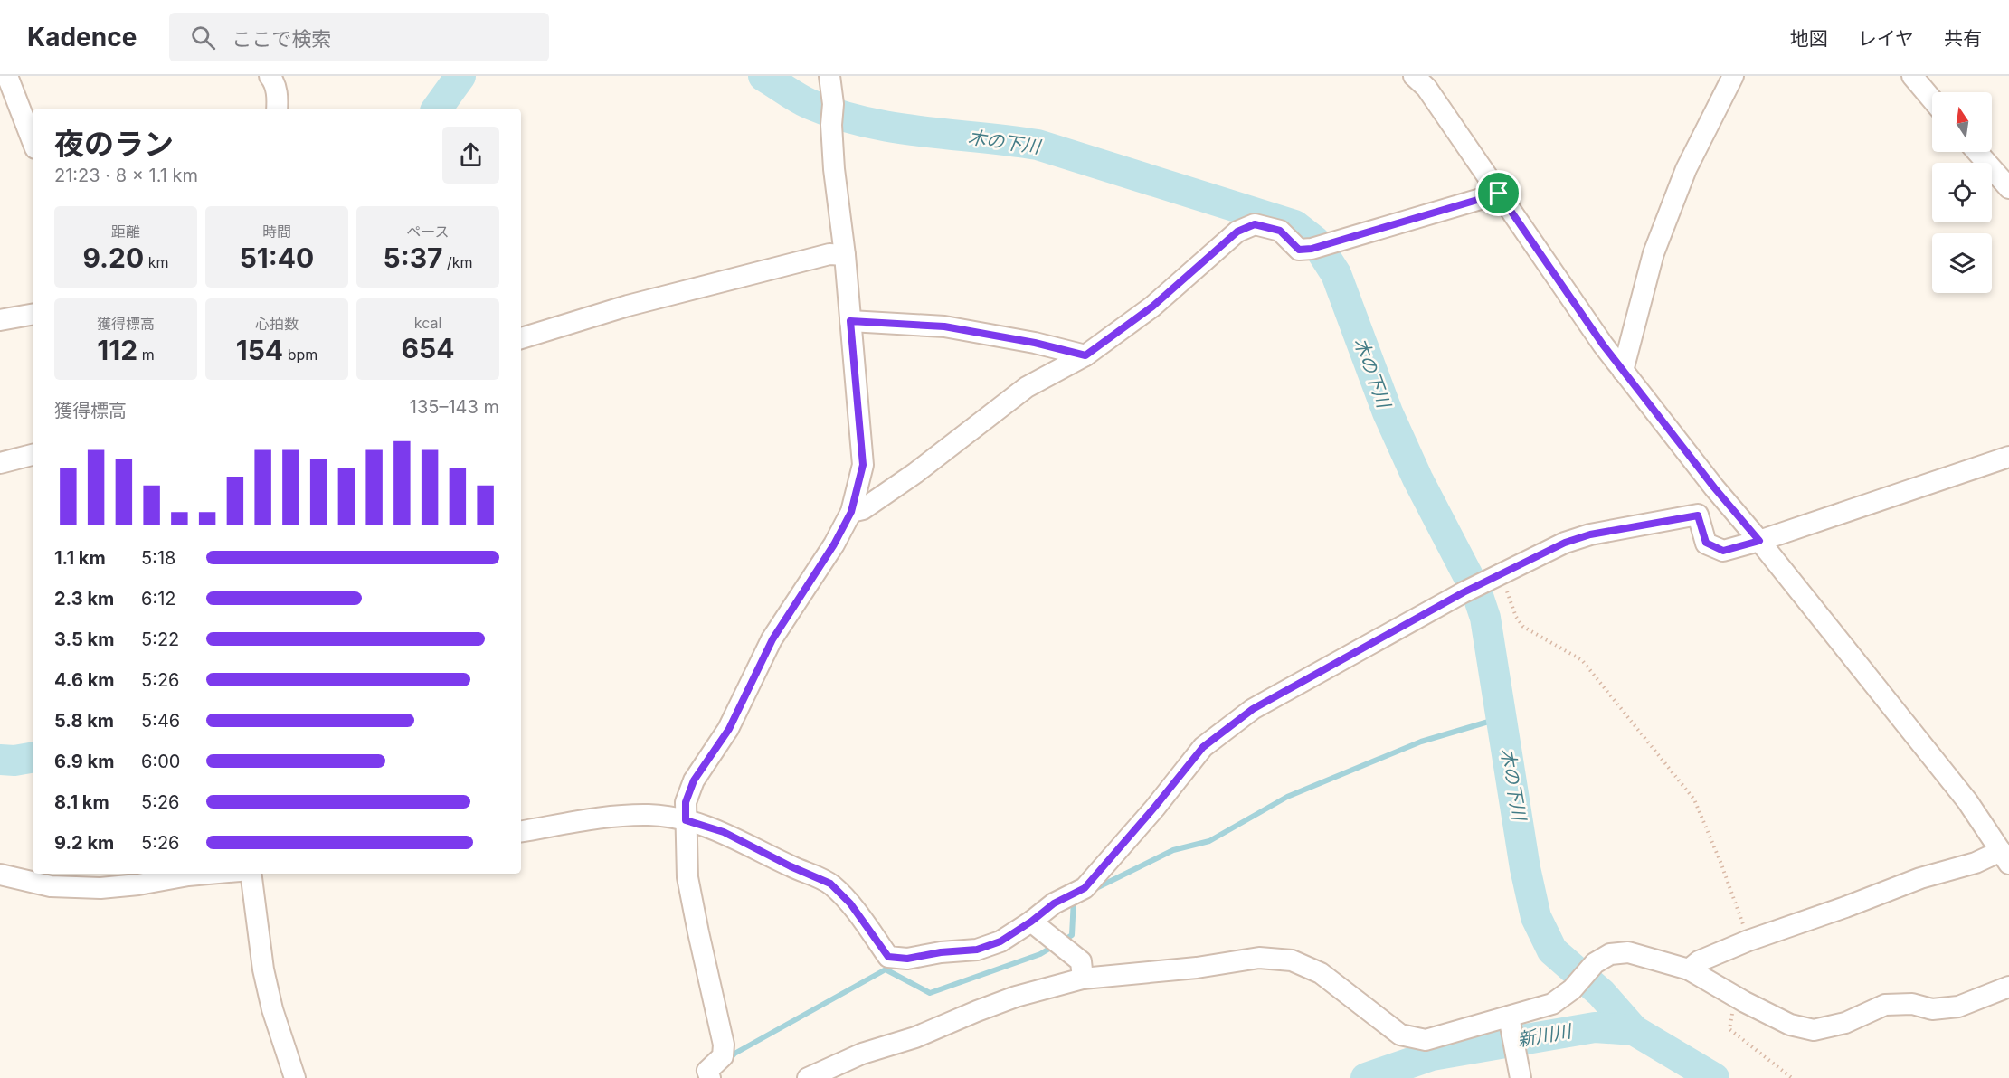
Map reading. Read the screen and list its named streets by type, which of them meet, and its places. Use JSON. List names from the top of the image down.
{
  "water": ["木の下川", "新川川"],
  "north": "top",
  "page": {
    "header": "Kadence",
    "search": "ここで検索",
    "nav": ["地図", "レイヤ", "共有"],
    "heading": ["夜のラン", "21:23 · 8 × 1.1 km"],
    "stats": [
      ["距離", "9.20 km"],
      ["時間", "51:40"],
      ["ペース", "5:37 /km"],
      ["獲得標高", "112 m"],
      ["心拍数", "154 bpm"],
      ["kcal", "654"]
    ],
    "chart": ["獲得標高", "135–143 m"],
    "list": [
      {
        "name": "1.1 km",
        "note": "5:18"
      },
      {
        "name": "2.3 km",
        "note": "6:12"
      },
      {
        "name": "3.5 km",
        "note": "5:22"
      },
      {
        "name": "4.6 km",
        "note": "5:26"
      },
      {
        "name": "5.8 km",
        "note": "5:46"
      },
      {
        "name": "6.9 km",
        "note": "6:00"
      },
      {
        "name": "8.1 km",
        "note": "5:26"
      },
      {
        "name": "9.2 km",
        "note": "5:26"
      }
    ]
  }
}
